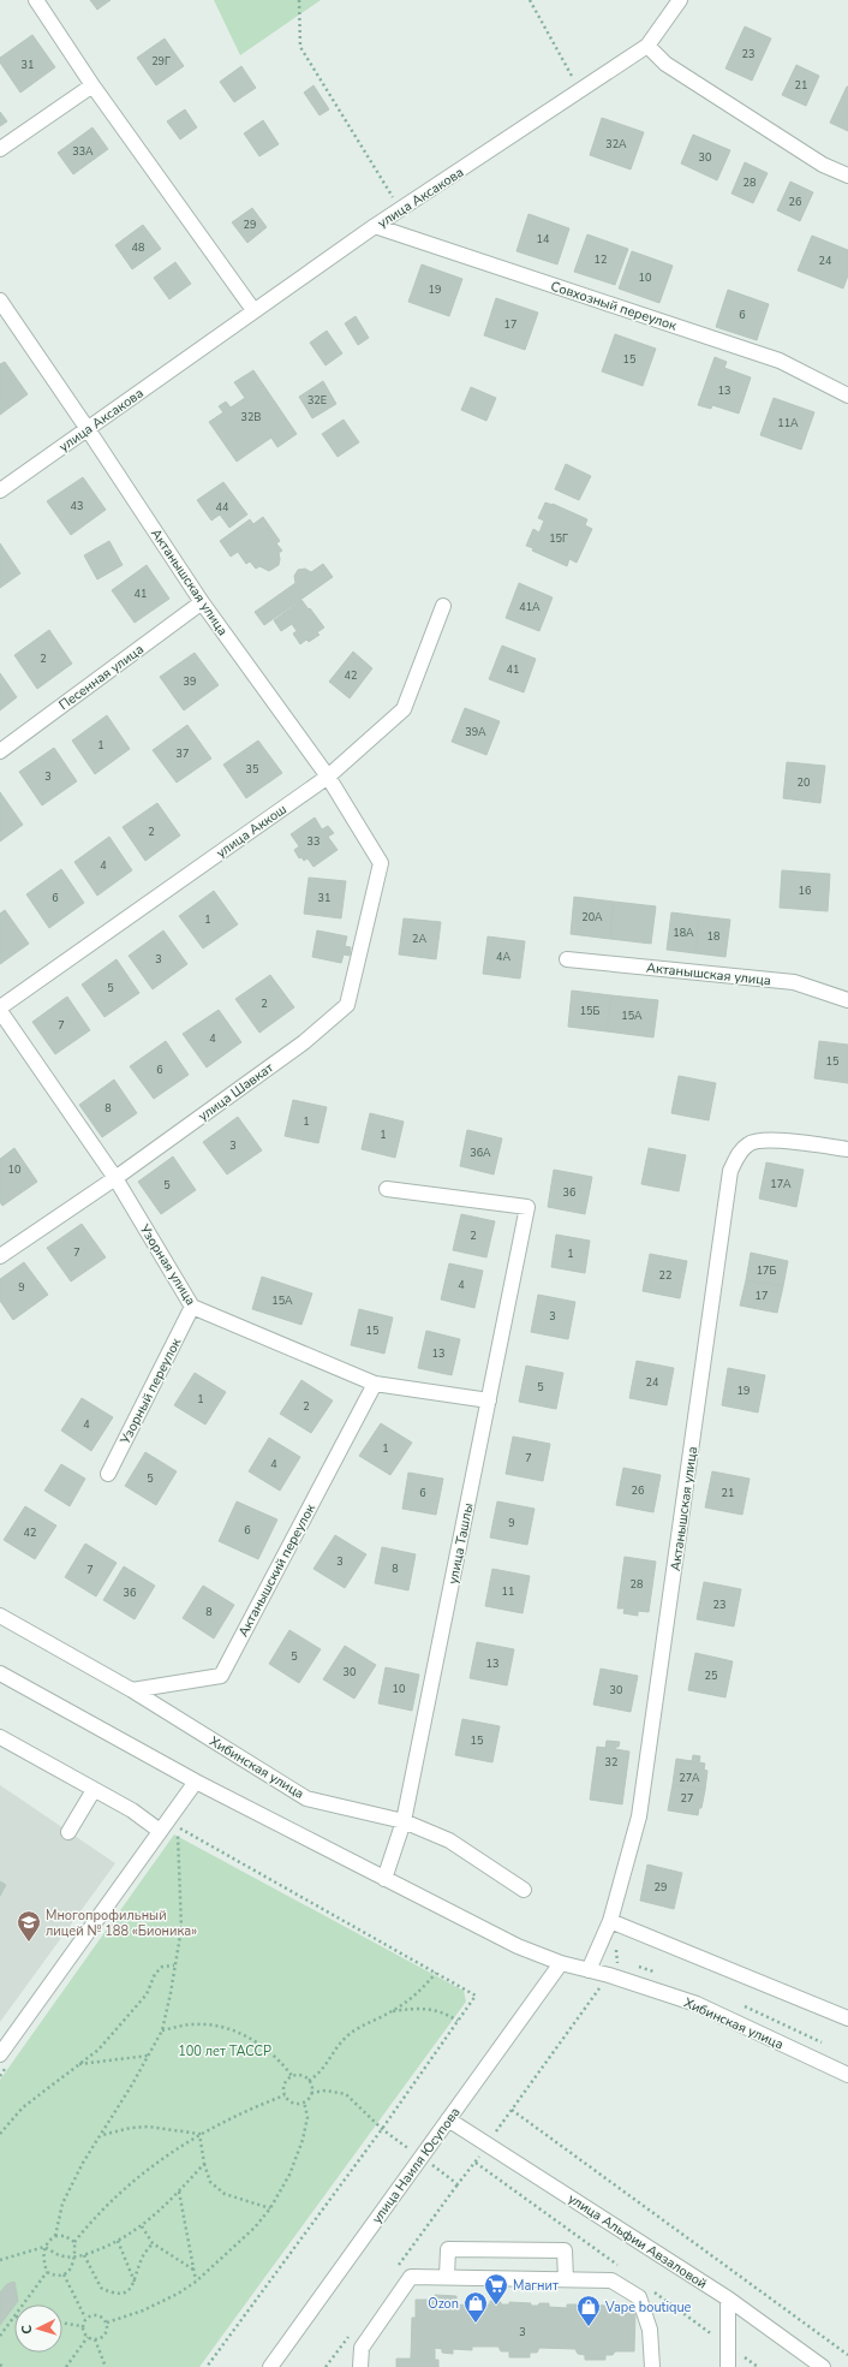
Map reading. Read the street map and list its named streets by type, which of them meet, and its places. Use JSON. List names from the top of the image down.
{
  "streets": {
    "street": [
      "улица Аксакова",
      "Совхозный переулок",
      "Актанышская улица",
      "Песенная улица",
      "улица Аккош",
      "улица Шавкат",
      "Узорная улица",
      "Узорный переулок",
      "улица Ташлы",
      "Актанышский переулок",
      "Хибинская улица",
      "улица Наиля Юсупова",
      "улица Альфии Авзаловой"
    ]
  },
  "crossings": [
    ["улица Аксакова", "Совхозный переулок"],
    ["улица Аксакова", "Актанышская улица"],
    ["Актанышская улица", "Песенная улица"],
    ["Актанышская улица", "улица Аккош"],
    ["Актанышская улица", "улица Шавкат"],
    ["Актанышская улица", "Хибинская улица"],
    ["улица Шавкат", "Узорная улица"],
    ["Узорная улица", "Узорный переулок"],
    ["Узорная улица", "улица Ташлы"],
    ["Узорная улица", "Актанышский переулок"],
    ["улица Ташлы", "Хибинская улица"],
    ["Актанышский переулок", "Хибинская улица"],
    ["Хибинская улица", "улица Наиля Юсупова"],
    ["улица Наиля Юсупова", "улица Альфии Авзаловой"]
  ],
  "parks": ["100 лет ТАССР"],
  "places": {
    "school or university": ["Многопрофильный лицей № 188 «Бионика»"],
    "supermarket": ["Магнит"],
    "shop": ["Ozon", "Vape boutique"]
  },
  "house_numbers": [
    "23",
    "29Г",
    "31",
    "21",
    "32А",
    "33А",
    "30",
    "28",
    "26",
    "29",
    "14",
    "48",
    "12",
    "24",
    "10",
    "19",
    "6",
    "17",
    "15",
    "13",
    "32Е",
    "32В",
    "11А",
    "43",
    "44",
    "15Г",
    "41",
    "41А",
    "2",
    "41",
    "42",
    "39",
    "39А",
    "1",
    "37",
    "35",
    "3",
    "20",
    "2",
    "33",
    "4",
    "16",
    "6",
    "31",
    "20А",
    "1",
    "18А",
    "18",
    "2А",
    "4А",
    "3",
    "5",
    "2",
    "15Б",
    "15А",
    "7",
    "4",
    "15",
    "6",
    "8",
    "1",
    "1",
    "3",
    "36А",
    "10",
    "17А",
    "5",
    "36",
    "2",
    "7",
    "1",
    "17Б",
    "22",
    "4",
    "9",
    "17",
    "15А",
    "3",
    "15",
    "13",
    "24",
    "5",
    "19",
    "1",
    "2",
    "4",
    "1",
    "7",
    "4",
    "5",
    "26",
    "6",
    "21",
    "9",
    "6",
    "42",
    "3",
    "8",
    "7",
    "28",
    "11",
    "36",
    "23",
    "8",
    "5",
    "13",
    "30",
    "25",
    "10",
    "30",
    "15",
    "32",
    "27А",
    "27",
    "29",
    "3"
  ],
  "north": "left"
}
